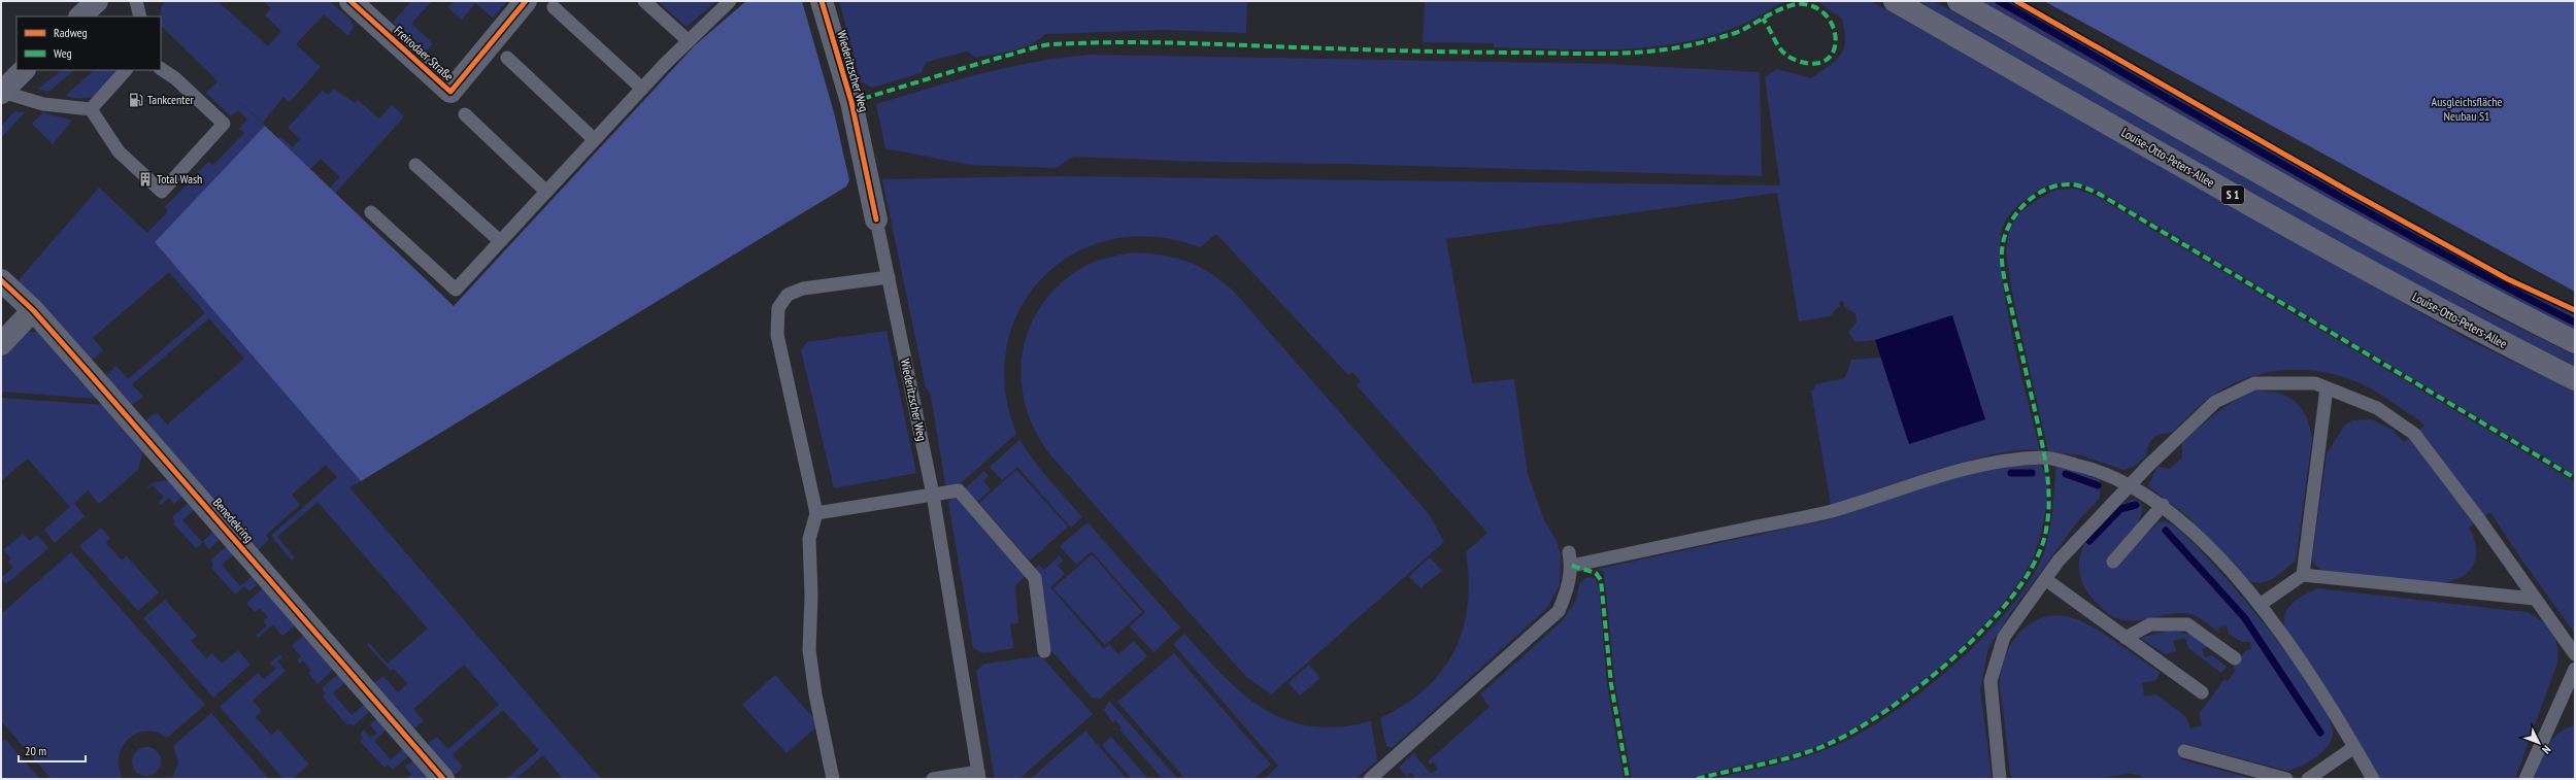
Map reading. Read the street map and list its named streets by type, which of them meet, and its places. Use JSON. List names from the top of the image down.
{
  "streets": {
    "main road": ["Louise-Otto-Peters-Allee", "S 1"],
    "street": ["Freirodaer Straße", "Wiederitzscher Weg", "Benedekring"]
  },
  "parks": ["Ausgleichsfläche Neubau S1"],
  "places": {
    "fuel station": ["Tankcenter"],
    "building": ["Total Wash"]
  },
  "legend": ["Radweg", "Weg"],
  "scale_bar": "20 m",
  "north": "bottom right"
}
